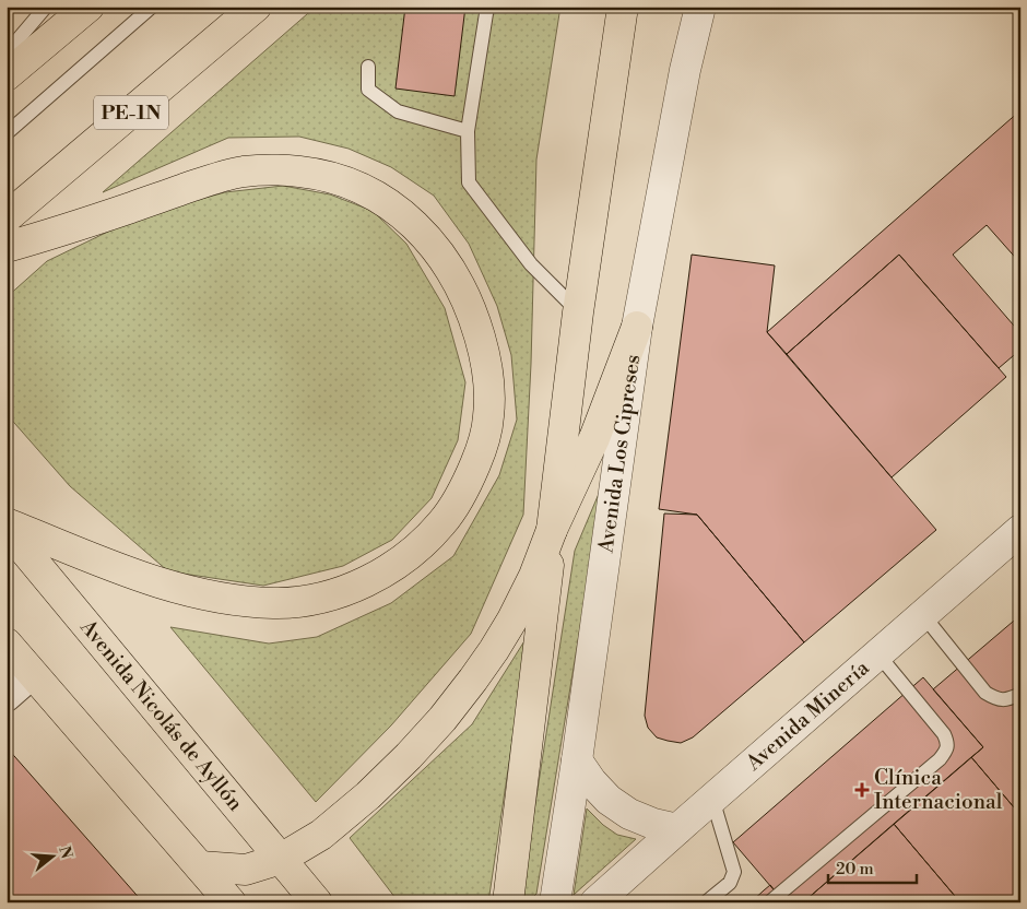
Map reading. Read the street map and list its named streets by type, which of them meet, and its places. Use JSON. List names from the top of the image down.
{
  "streets": {
    "main road": ["PE-1N", "Avenida Nicolás de Ayllón"],
    "street": ["Avenida Los Cipreses", "Avenida Minería"]
  },
  "places": {
    "health": ["Clínica Internacional"]
  },
  "scale_bar": "20 m",
  "north": "right"
}
